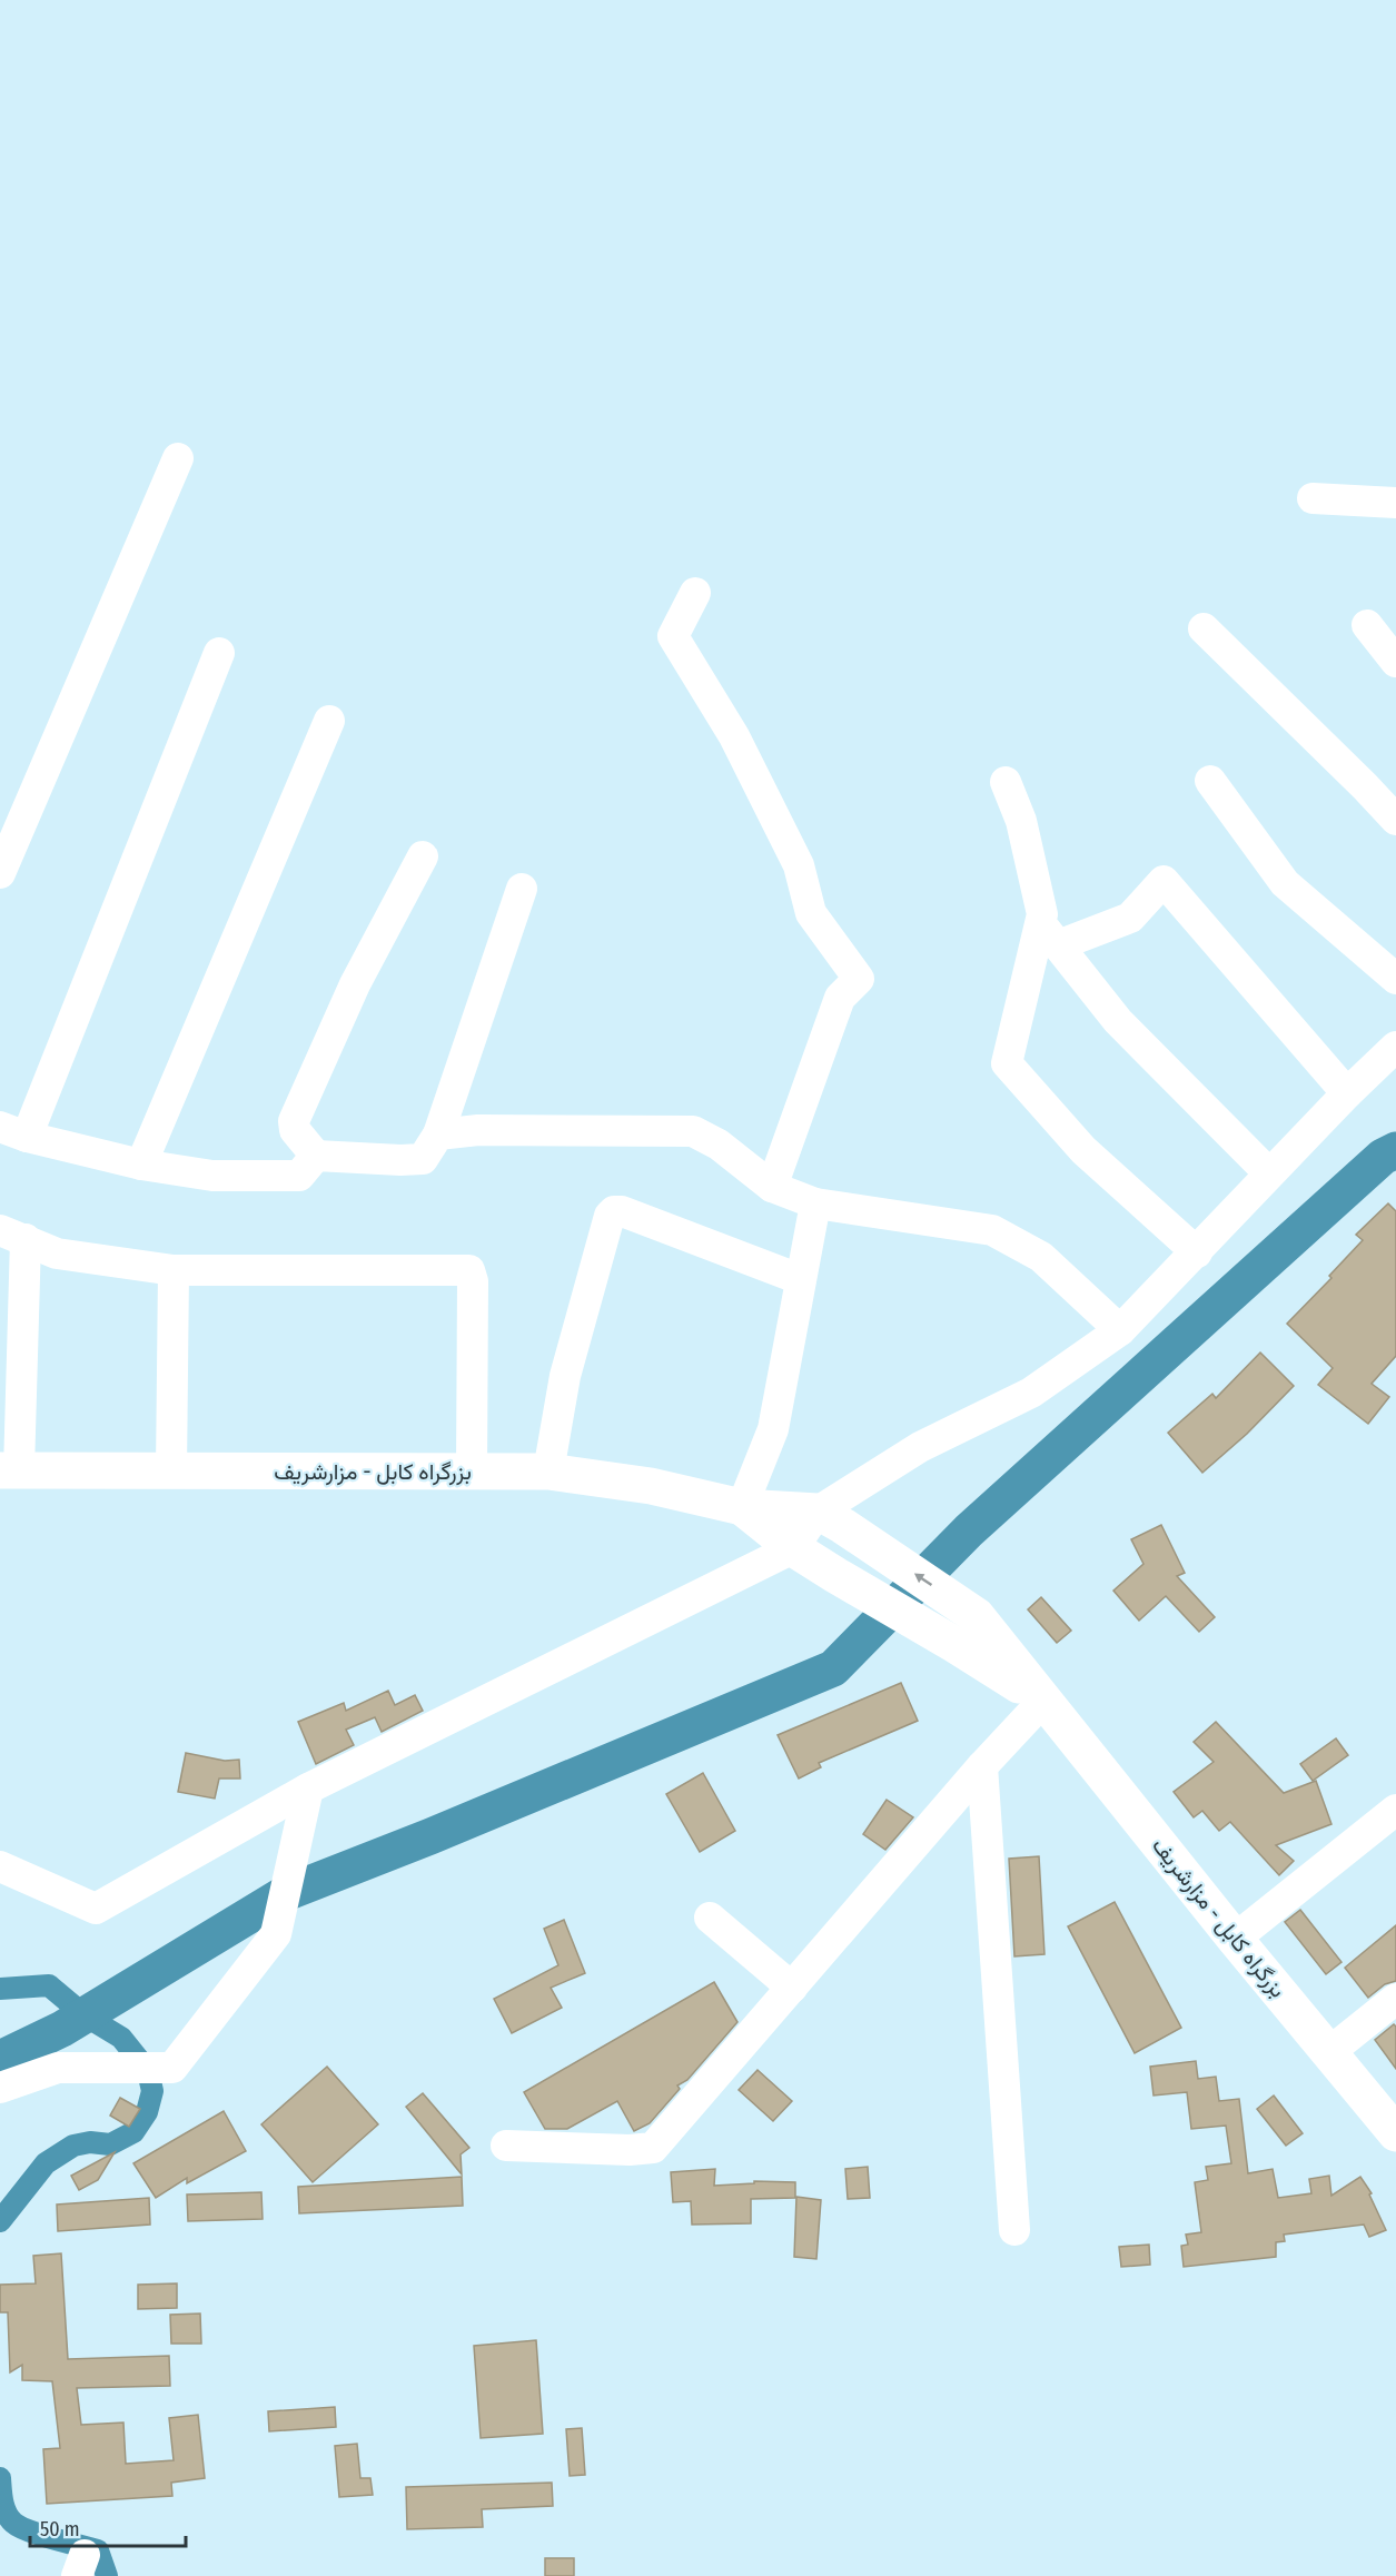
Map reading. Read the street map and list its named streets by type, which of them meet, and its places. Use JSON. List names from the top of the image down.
{
  "streets": {
    "highway": ["بزرگراه کابل - مزارشریف"]
  },
  "scale_bar": "50 m"
}
